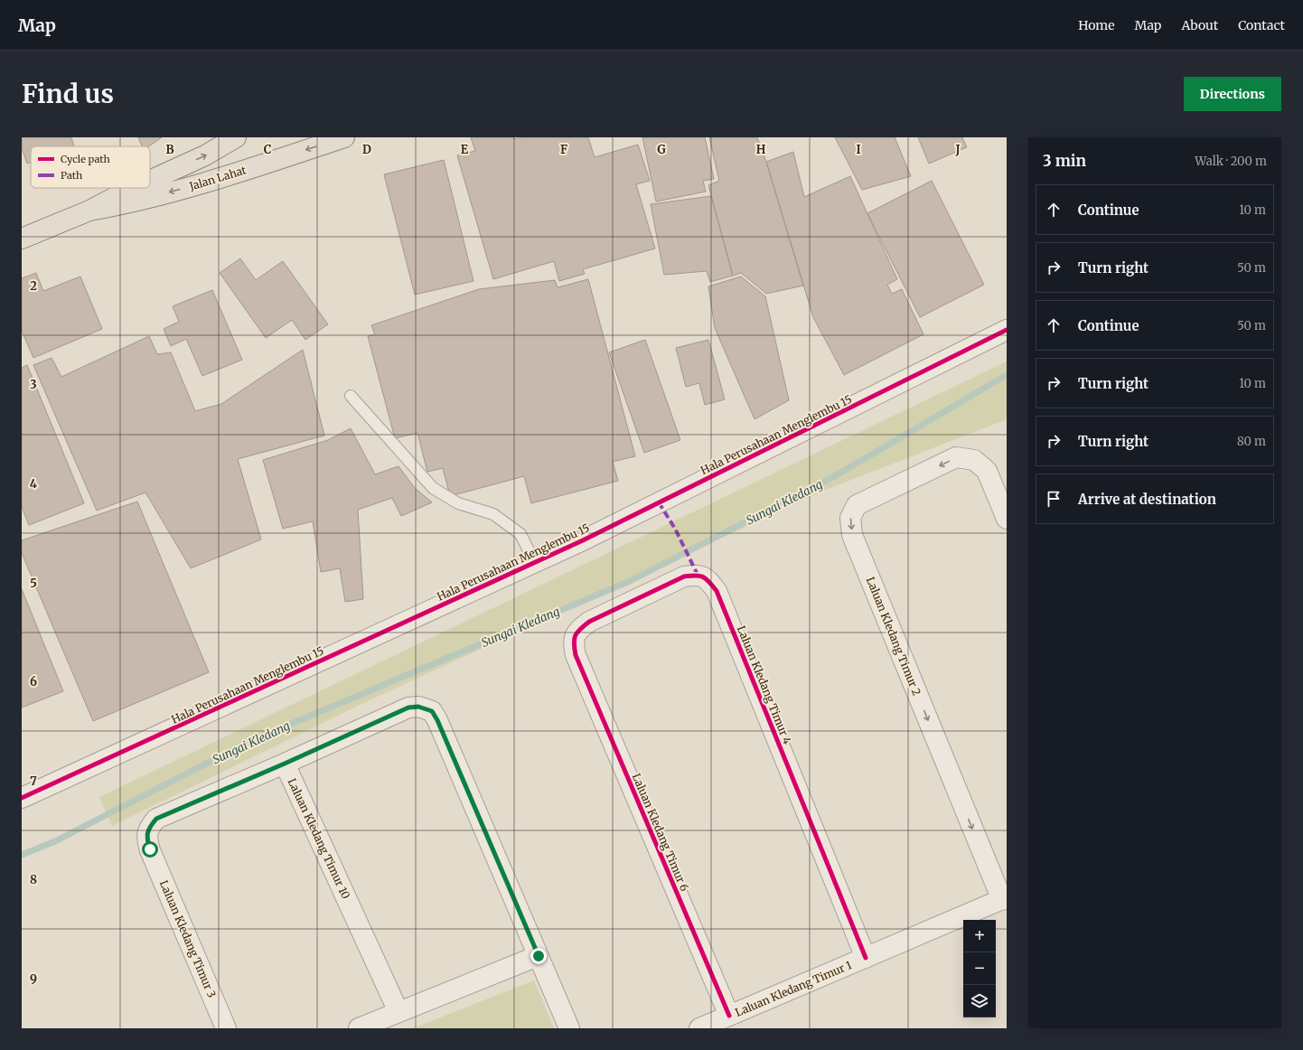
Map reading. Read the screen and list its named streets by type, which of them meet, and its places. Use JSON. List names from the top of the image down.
{
  "streets": {
    "main road": ["Jalan Lahat"],
    "street": [
      "Hala Perusahaan Menglembu 15",
      "Laluan Kledang Timur 2",
      "Laluan Kledang Timur 4",
      "Laluan Kledang Timur 6",
      "Laluan Kledang Timur 10",
      "Laluan Kledang Timur 3",
      "Laluan Kledang Timur 1"
    ]
  },
  "crossings": [
    ["Laluan Kledang Timur 2", "Laluan Kledang Timur 1"],
    ["Laluan Kledang Timur 4", "Laluan Kledang Timur 6"],
    ["Laluan Kledang Timur 4", "Laluan Kledang Timur 1"],
    ["Laluan Kledang Timur 6", "Laluan Kledang Timur 1"],
    ["Laluan Kledang Timur 10", "Laluan Kledang Timur 3"]
  ],
  "water": ["Sungai Kledang"],
  "legend": ["Cycle path", "Path"],
  "page": {
    "header": "Map",
    "nav": [
      "Home",
      "Map",
      "About",
      "Contact"
    ],
    "buttons": "Directions",
    "title": "Find us",
    "heading": ["3 min", "Walk · 200 m"],
    "list": [
      ["Continue", "10 m"],
      ["Turn right", "50 m"],
      ["Continue", "50 m"],
      ["Turn right", "10 m"],
      ["Turn right", "80 m"],
      "Arrive at destination"
    ],
    "map_buttons": ["+", "−"]
  },
  "grid": {
    "columns": [
      "B",
      "C",
      "D",
      "E",
      "F",
      "G",
      "H",
      "I",
      "J"
    ],
    "rows": [
      "2",
      "3",
      "4",
      "5",
      "6",
      "7",
      "8",
      "9"
    ]
  }
}
